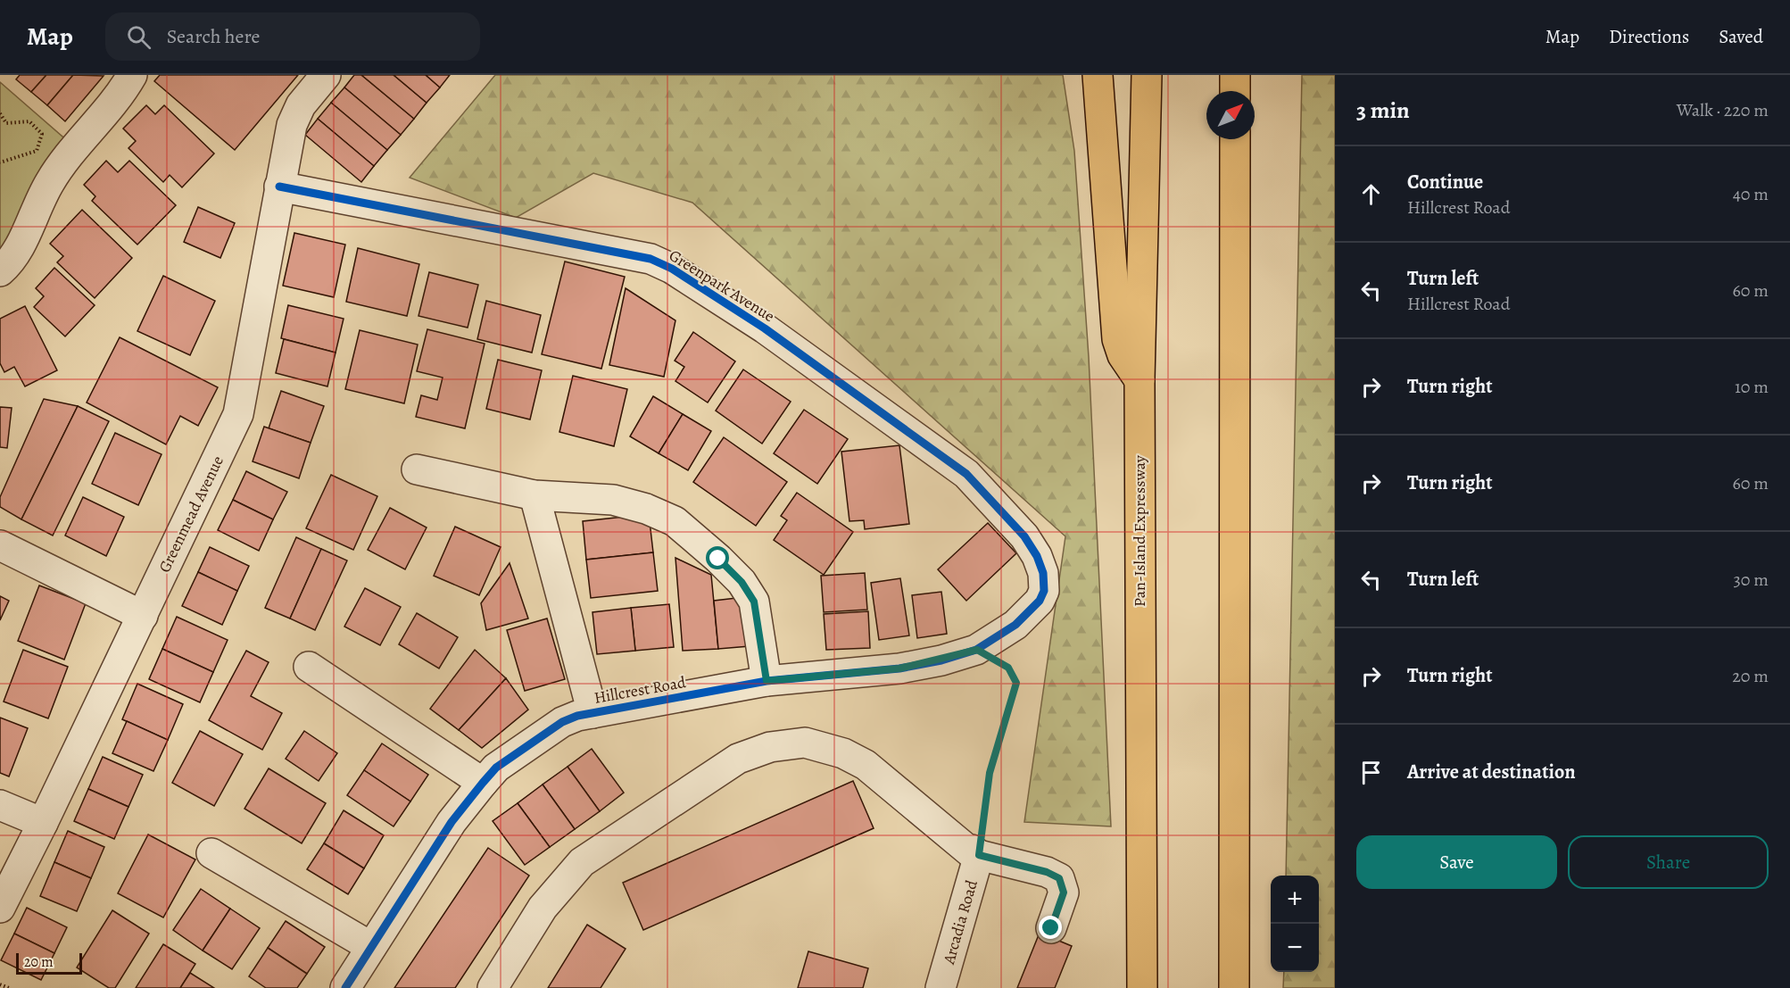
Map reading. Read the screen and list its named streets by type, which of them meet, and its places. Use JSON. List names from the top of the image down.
{
  "streets": {
    "highway": ["Pan-Island Expressway"],
    "street": [
      "Greenpark Avenue",
      "Greenmead Avenue",
      "Hillcrest Road",
      "Arcadia Road"
    ]
  },
  "crossings": [
    ["Greenpark Avenue", "Greenmead Avenue"],
    ["Greenpark Avenue", "Hillcrest Road"]
  ],
  "scale_bar": "20 m",
  "north": "top right",
  "page": {
    "header": "Map",
    "search": "Search here",
    "nav": ["Map", "Directions", "Saved"],
    "heading": ["3 min", "Walk · 220 m"],
    "list": [
      ["Continue", "Hillcrest Road", "40 m"],
      ["Turn left", "Hillcrest Road", "60 m"],
      ["Turn right", "10 m"],
      ["Turn right", "60 m"],
      ["Turn left", "30 m"],
      ["Turn right", "20 m"],
      "Arrive at destination"
    ],
    "buttons": ["Save", "Share"],
    "map_buttons": ["+", "−"],
    "scale": "20 m"
  }
}
